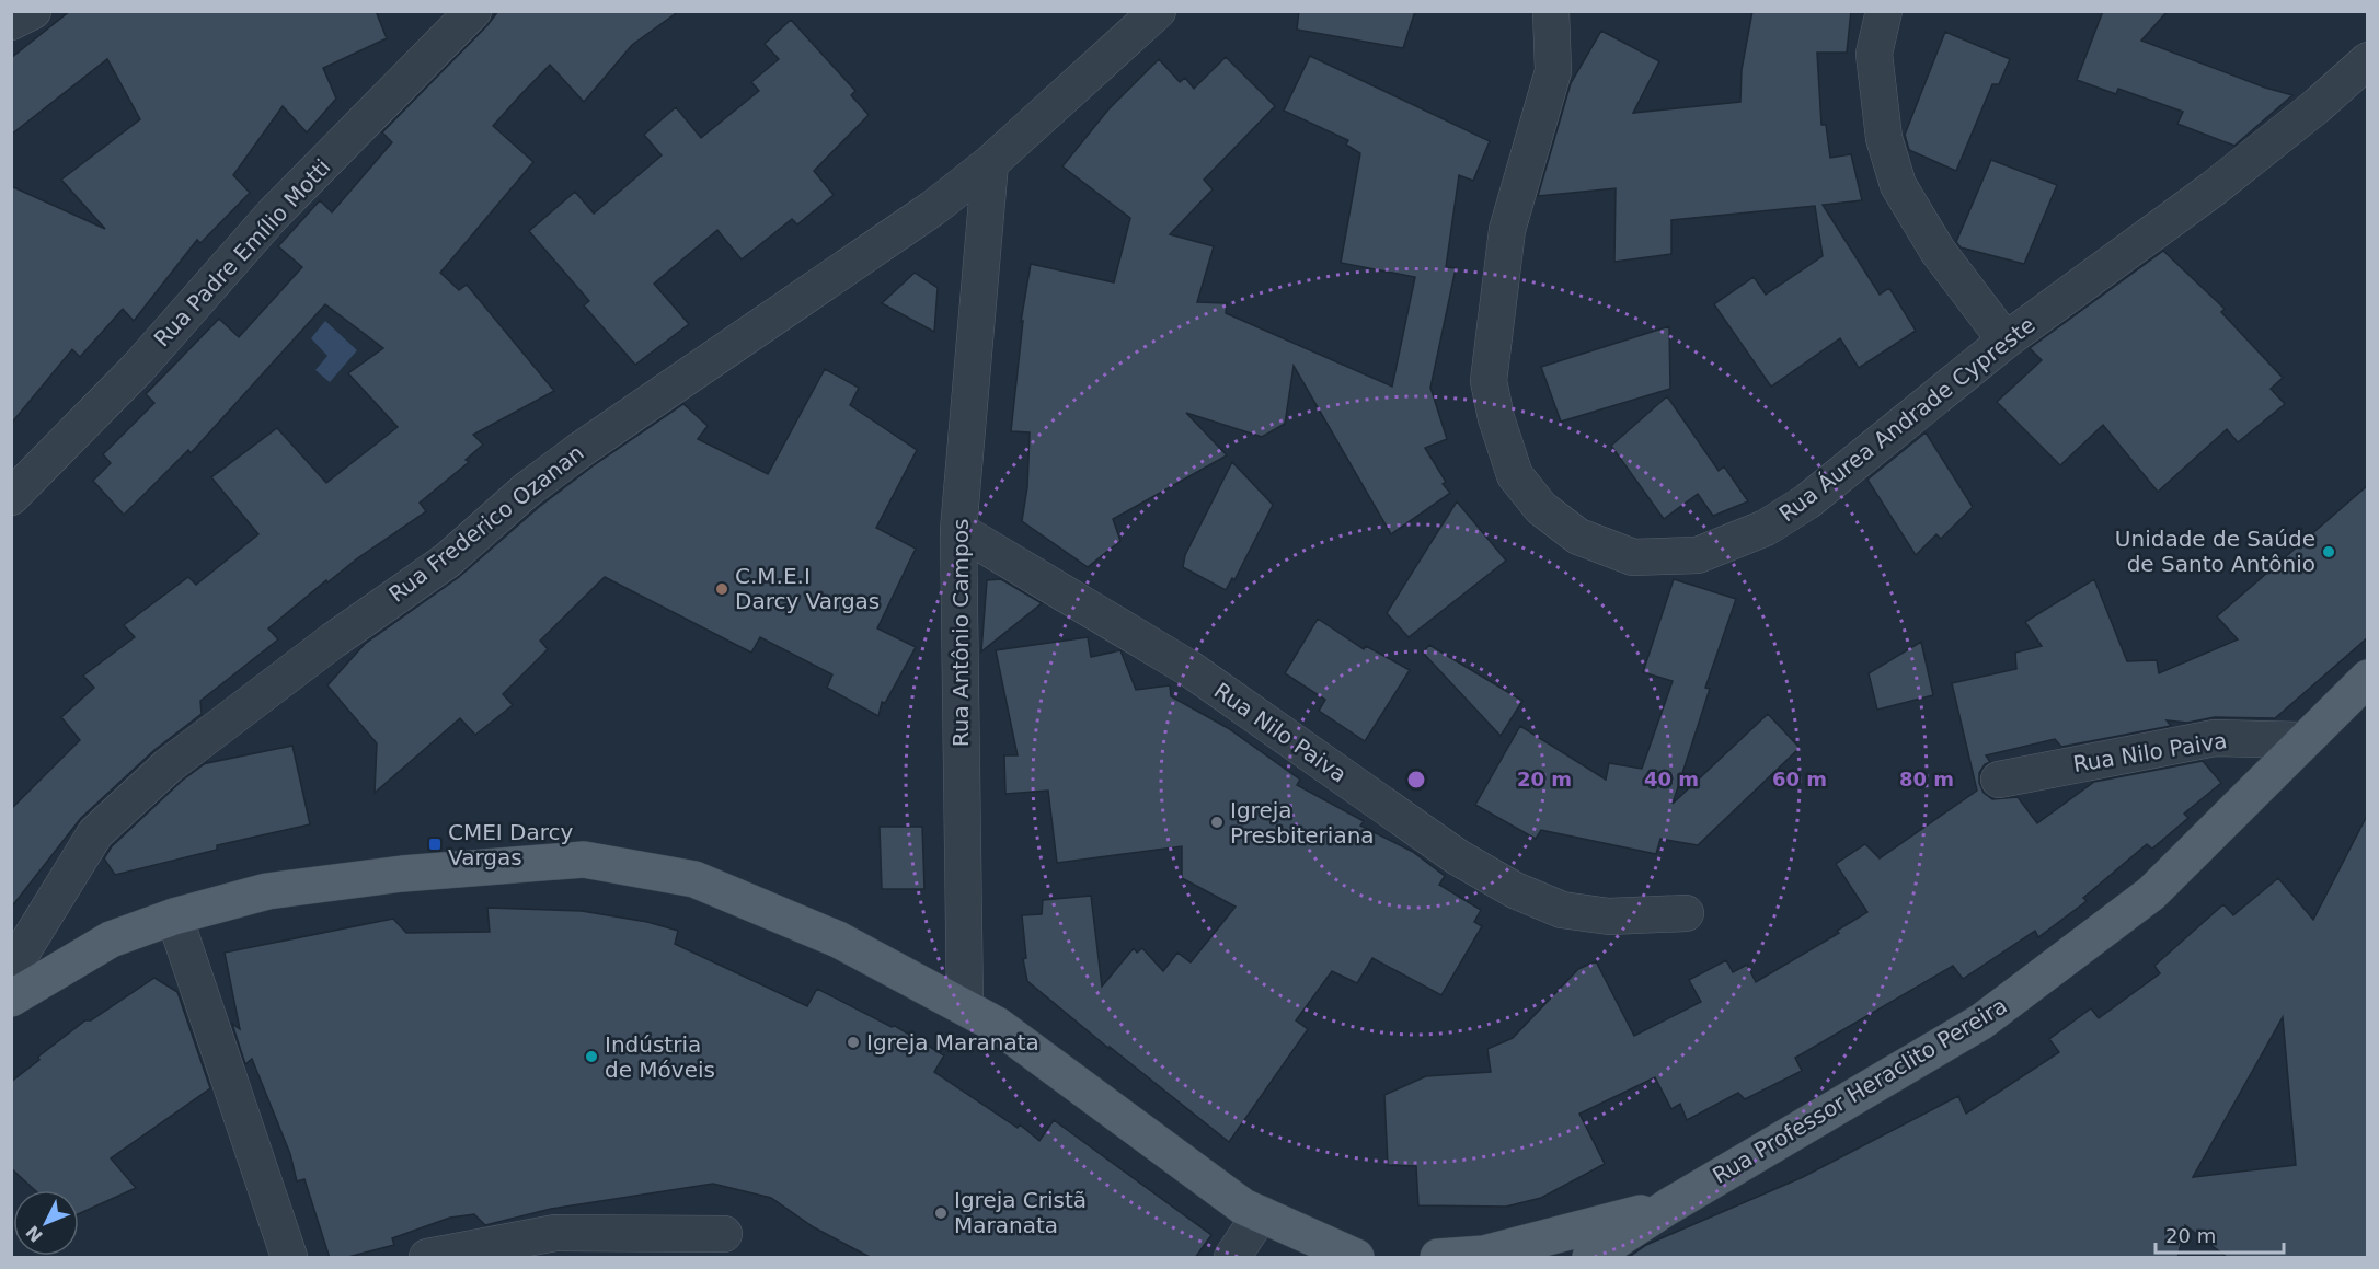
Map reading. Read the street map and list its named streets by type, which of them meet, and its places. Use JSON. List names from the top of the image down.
{
  "streets": {
    "main road": ["Rua Professor Heraclito Pereira"],
    "street": [
      "Rua Padre Emílio Motti",
      "Rua Áurea Andrade Cypreste",
      "Rua Frederico Ozanan",
      "Rua Antônio Campos",
      "Rua Nilo Paiva"
    ]
  },
  "crossings": [
    ["Rua Frederico Ozanan", "Rua Antônio Campos"],
    ["Rua Antônio Campos", "Rua Nilo Paiva"],
    ["Rua Nilo Paiva", "Rua Professor Heraclito Pereira"]
  ],
  "places": {
    "other": [
      "Unidade de Saúde de Santo Antônio",
      "C.M.E.I Darcy Vargas",
      "Igreja Presbiteriana",
      "Igreja Maranata",
      "Indústria de Móveis",
      "Igreja Cristã Maranata"
    ],
    "transit": ["CMEI Darcy Vargas"]
  },
  "scale_bar": "20 m",
  "north": "bottom left",
  "rings": [
    "20 m",
    "40 m",
    "60 m",
    "80 m"
  ]
}
